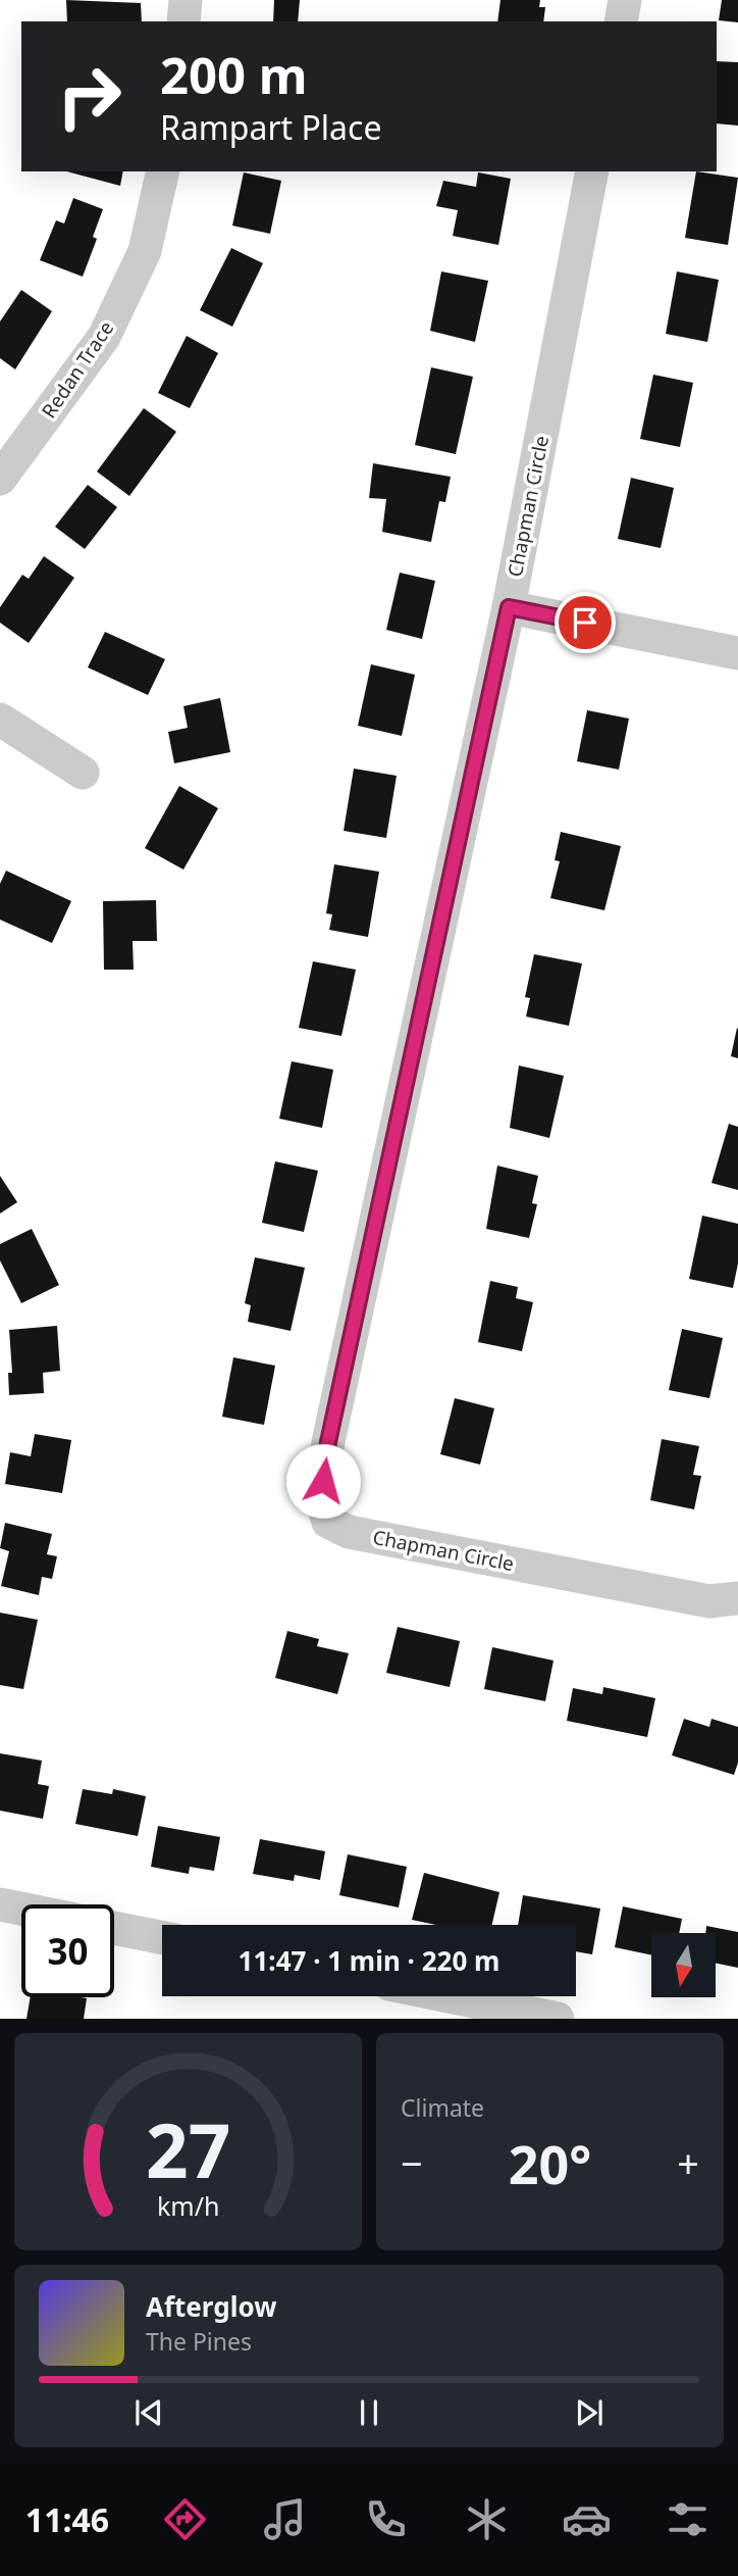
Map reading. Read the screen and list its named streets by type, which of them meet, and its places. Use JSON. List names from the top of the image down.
{
  "streets": {
    "street": ["Redan Trace", "Chapman Circle"]
  },
  "north": "bottom",
  "page": {
    "turn": ["200 m", "Rampart Place"],
    "limit": "30",
    "trip": "11:47 · 1 min · 220 m",
    "tile": "Climate",
    "heat": ["−", "20°", "+"],
    "song": ["Afterglow", "The Pines"],
    "tabs": "11:46",
    "gauge": ["27", "km/h"]
  }
}
